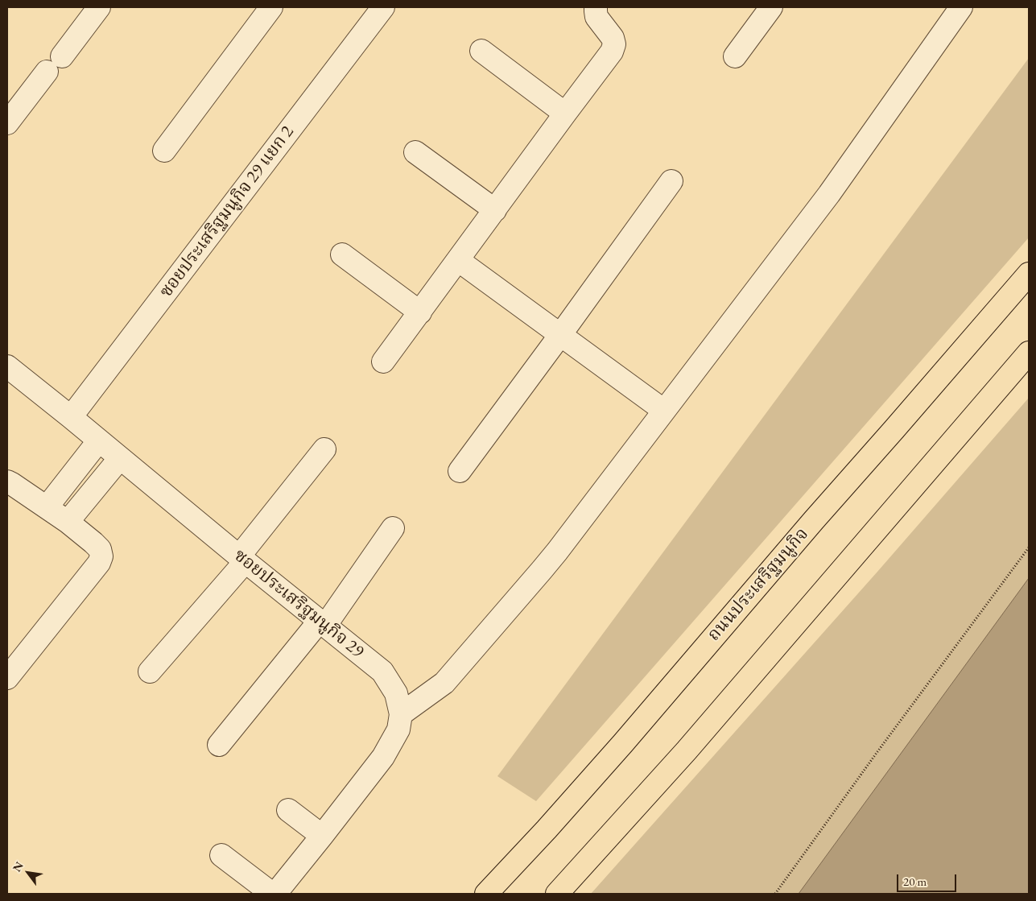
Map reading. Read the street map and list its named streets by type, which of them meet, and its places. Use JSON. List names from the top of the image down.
{
  "streets": {
    "main road": ["ถนนประเสริฐมนูกิจ"],
    "street": ["ซอยประเสริฐมนูกิจ 29 แยก 2", "ซอยประเสริฐมนูกิจ 29"]
  },
  "crossings": [
    ["ซอยประเสริฐมนูกิจ 29 แยก 2", "ซอยประเสริฐมนูกิจ 29"]
  ],
  "scale_bar": "20 m",
  "north": "top left"
}
